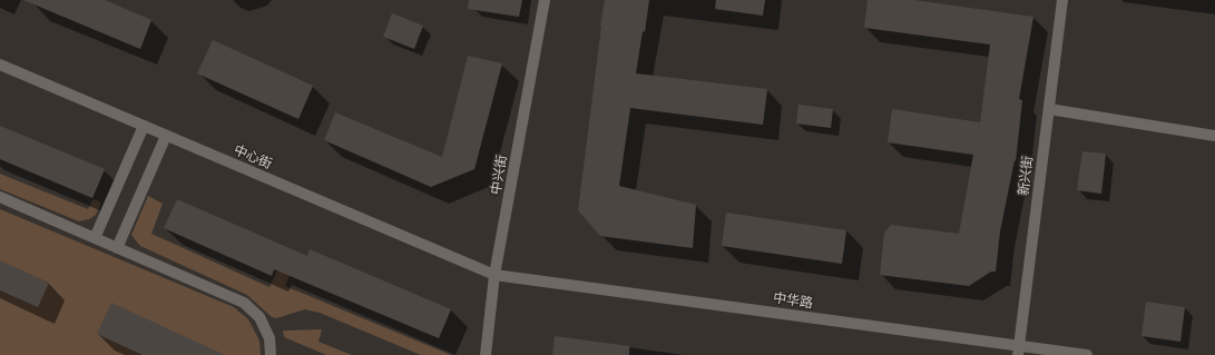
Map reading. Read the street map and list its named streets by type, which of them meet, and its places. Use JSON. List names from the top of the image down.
{
  "streets": {
    "street": [
      "中心街",
      "中兴街",
      "新兴街",
      "中华路"
    ]
  },
  "crossings": [
    ["中心街", "中兴街"],
    ["中心街", "中华路"],
    ["中兴街", "中华路"],
    ["新兴街", "中华路"]
  ]
}
